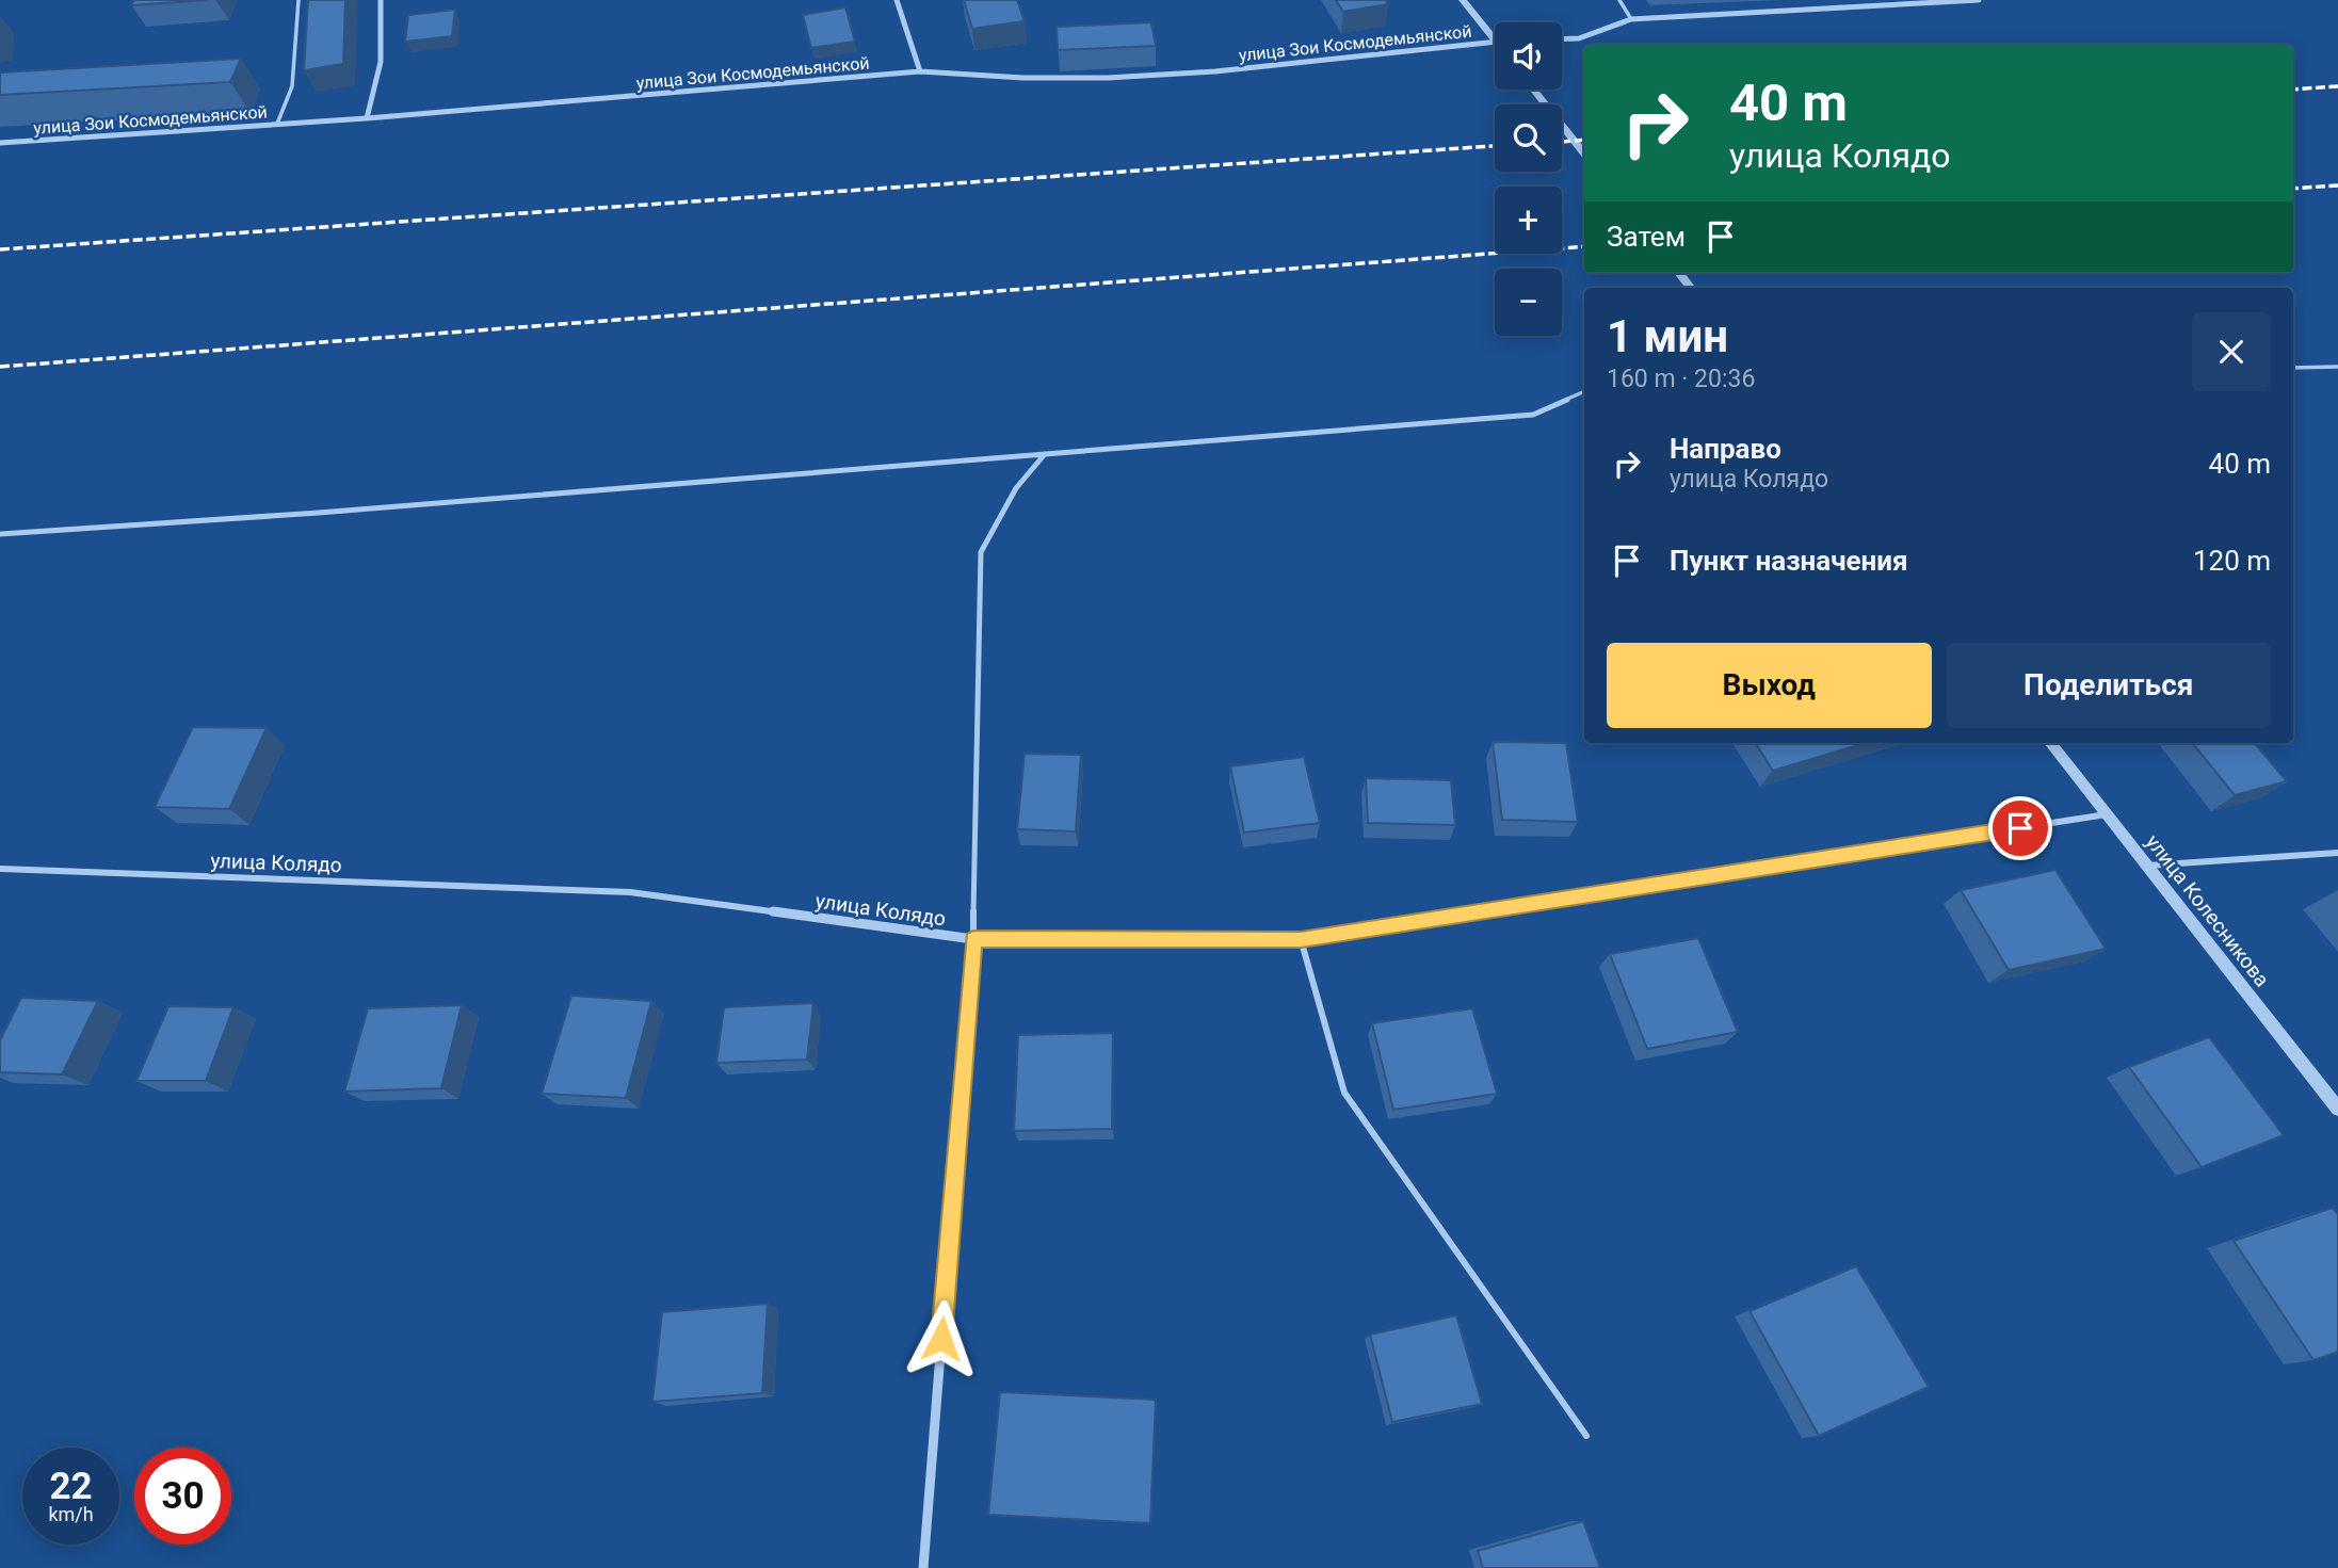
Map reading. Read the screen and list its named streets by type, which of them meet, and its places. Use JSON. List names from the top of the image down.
{
  "streets": {
    "street": ["улица Зои Космодемьянской", "улица Колядо", "улица Колесникова"]
  },
  "crossings": [
    ["улица Колядо", "улица Колесникова"]
  ],
  "page": {
    "map_buttons": ["+", "−"],
    "turn": ["40 m", "улица Колядо"],
    "then": "Затем",
    "heading": ["1 мин", "160 m · 20:36"],
    "list": [
      {
        "name": "Направо",
        "note": "улица Колядо",
        "value": "40 m"
      },
      {
        "name": "Пункт назначения",
        "value": "120 m"
      }
    ],
    "buttons": ["Выход", "Поделиться"],
    "speed": "22 km/h",
    "limit": "30"
  }
}
